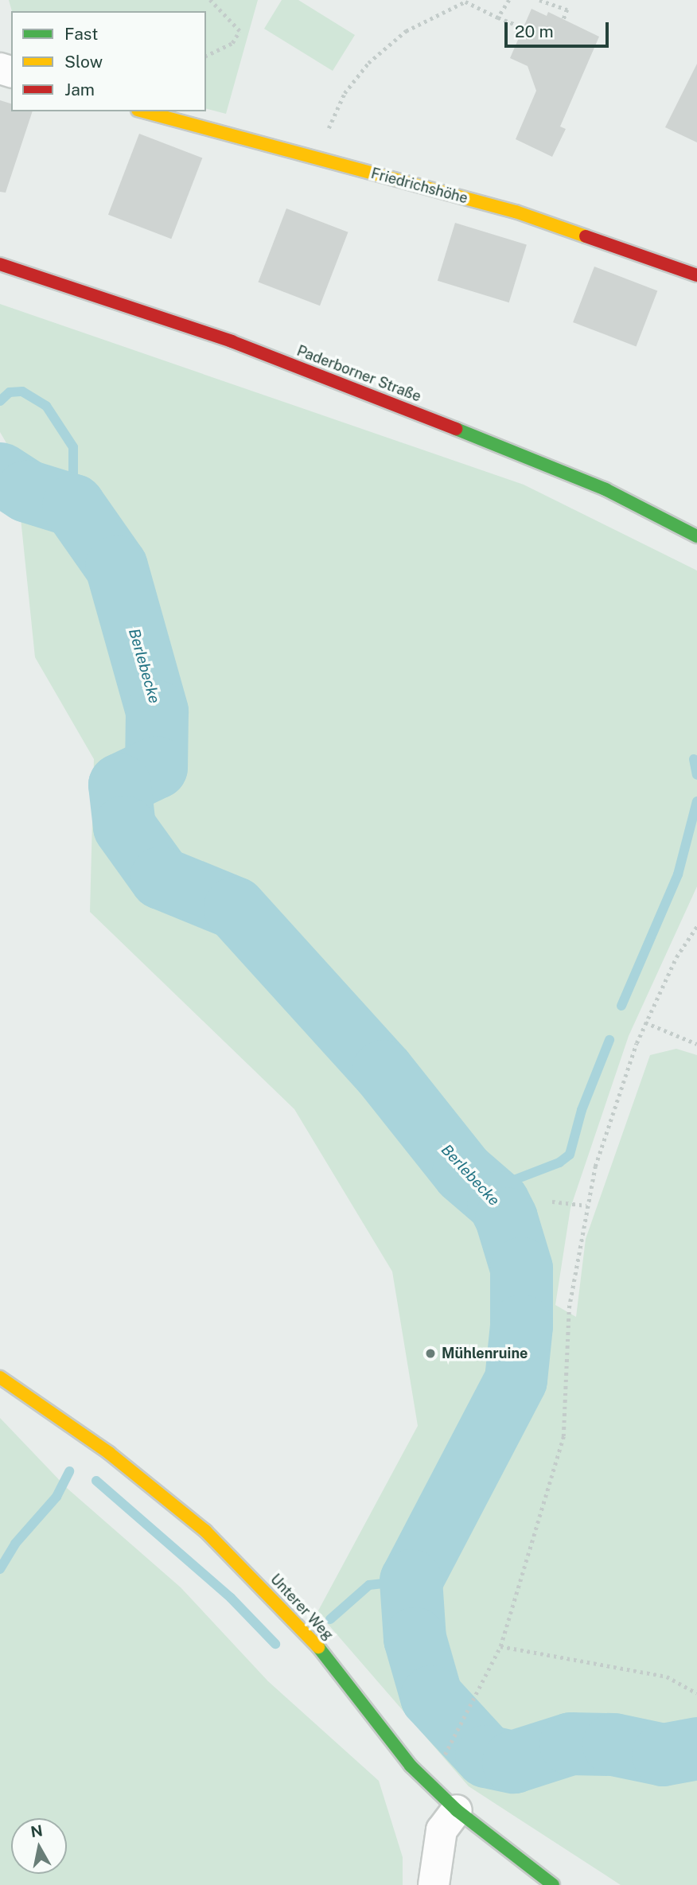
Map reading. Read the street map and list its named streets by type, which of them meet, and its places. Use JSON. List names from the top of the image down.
{
  "streets": {
    "street": ["Friedrichshöhe", "Paderborner Straße", "Unterer Weg"]
  },
  "water": ["Berlebecke"],
  "places": ["Mühlenruine"],
  "legend": ["Fast", "Slow", "Jam"],
  "scale_bar": "20 m",
  "north": "top"
}
